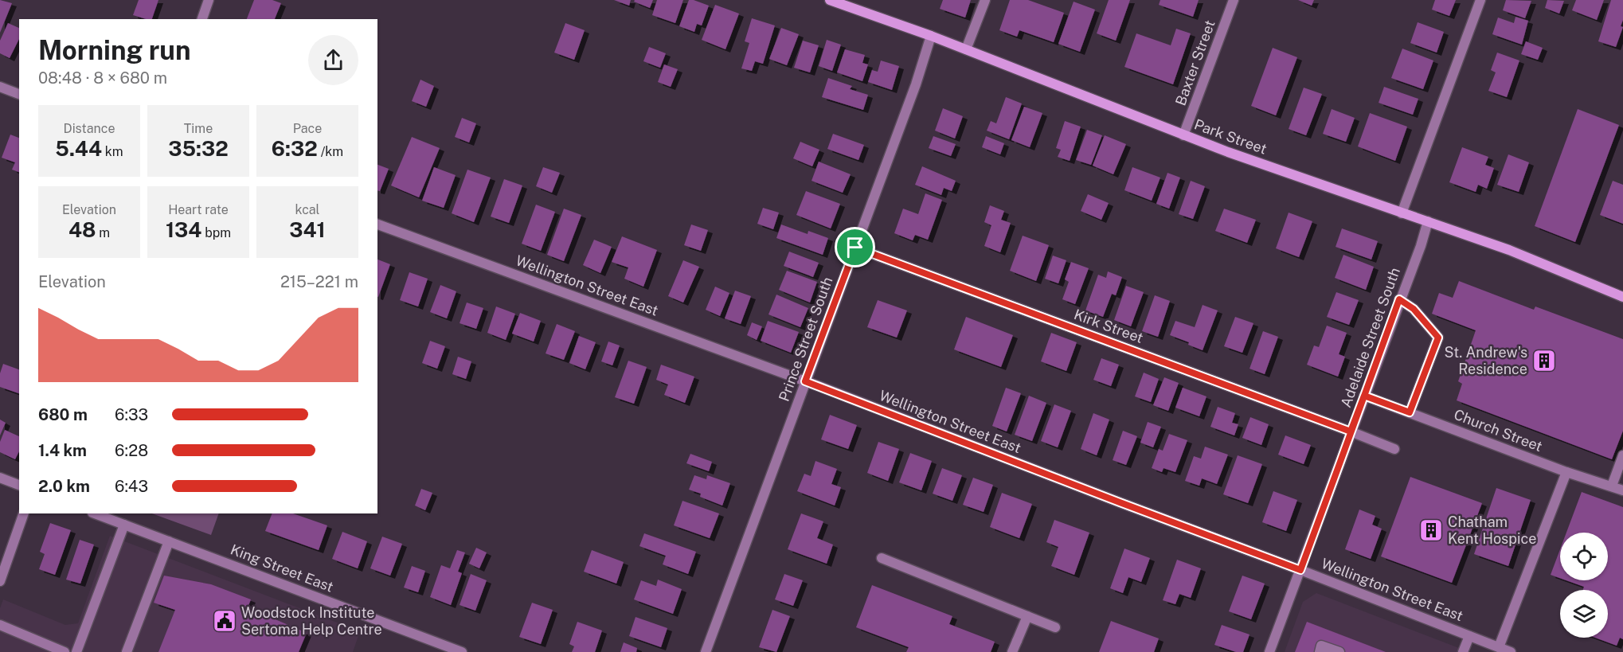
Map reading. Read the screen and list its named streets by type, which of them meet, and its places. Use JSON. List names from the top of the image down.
{
  "streets": {
    "street": [
      "Baxter Street",
      "Park Street",
      "Wellington Street East",
      "Kirk Street",
      "Adelaide Street South",
      "Prince Street South",
      "Church Street",
      "King Street East"
    ]
  },
  "crossings": [
    ["Baxter Street", "Park Street"],
    ["Park Street", "Adelaide Street South"],
    ["Park Street", "Prince Street South"],
    ["Wellington Street East", "Adelaide Street South"],
    ["Wellington Street East", "Prince Street South"],
    ["Kirk Street", "Adelaide Street South"],
    ["Kirk Street", "Prince Street South"],
    ["Adelaide Street South", "Church Street"]
  ],
  "places": {
    "building": ["St. Andrew's Residence", "Chatham Kent Hospice"],
    "public building": ["Woodstock Institute Sertoma Help Centre"]
  },
  "page": {
    "heading": ["Morning run", "08:48 · 8 × 680 m"],
    "stats": [
      ["Distance", "5.44 km"],
      ["Time", "35:32"],
      ["Pace", "6:32 /km"],
      ["Elevation", "48 m"],
      ["Heart rate", "134 bpm"],
      ["kcal", "341"]
    ],
    "chart": ["Elevation", "215–221 m"],
    "list": [
      {
        "name": "680 m",
        "note": "6:33"
      },
      {
        "name": "1.4 km",
        "note": "6:28"
      },
      {
        "name": "2.0 km",
        "note": "6:43"
      }
    ]
  }
}
